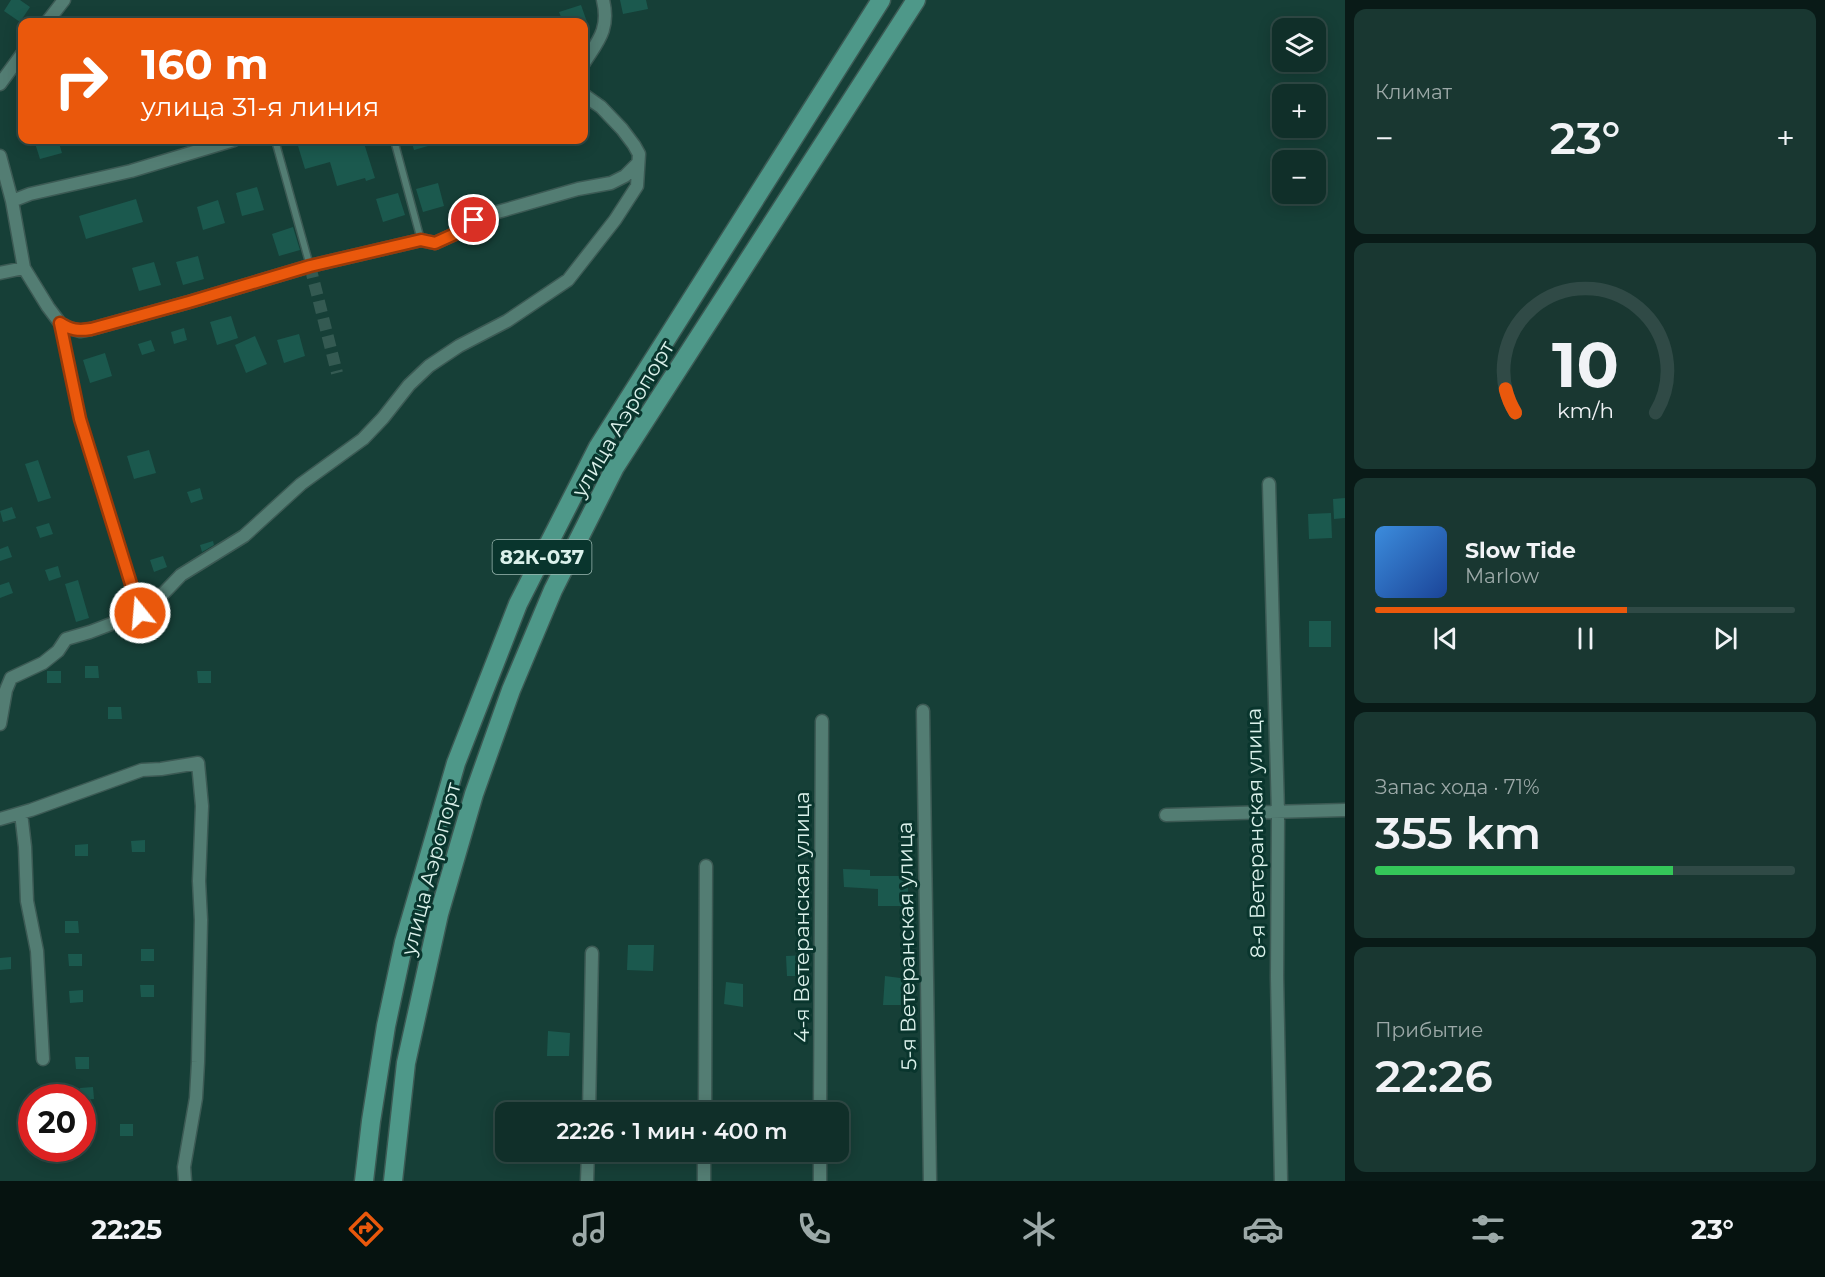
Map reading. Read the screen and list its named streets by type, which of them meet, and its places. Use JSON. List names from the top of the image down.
{
  "streets": {
    "main road": ["улица Аэропорт", "82К-037"],
    "street": ["8-я Ветеранская улица", "4-я Ветеранская улица", "5-я Ветеранская улица"]
  },
  "page": {
    "tile": [
      "Климат",
      ["Запас хода · 71%", "355 km"],
      ["Прибытие", "22:26"]
    ],
    "map_buttons": ["+", "−"],
    "turn": ["160 m", "улица 31-я линия"],
    "heat": ["−", "23°", "+"],
    "song": ["Slow Tide", "Marlow"],
    "limit": "20",
    "trip": "22:26 · 1 мин · 400 m",
    "tabs": ["22:25", "23°"],
    "gauge": ["10", "km/h"]
  }
}
